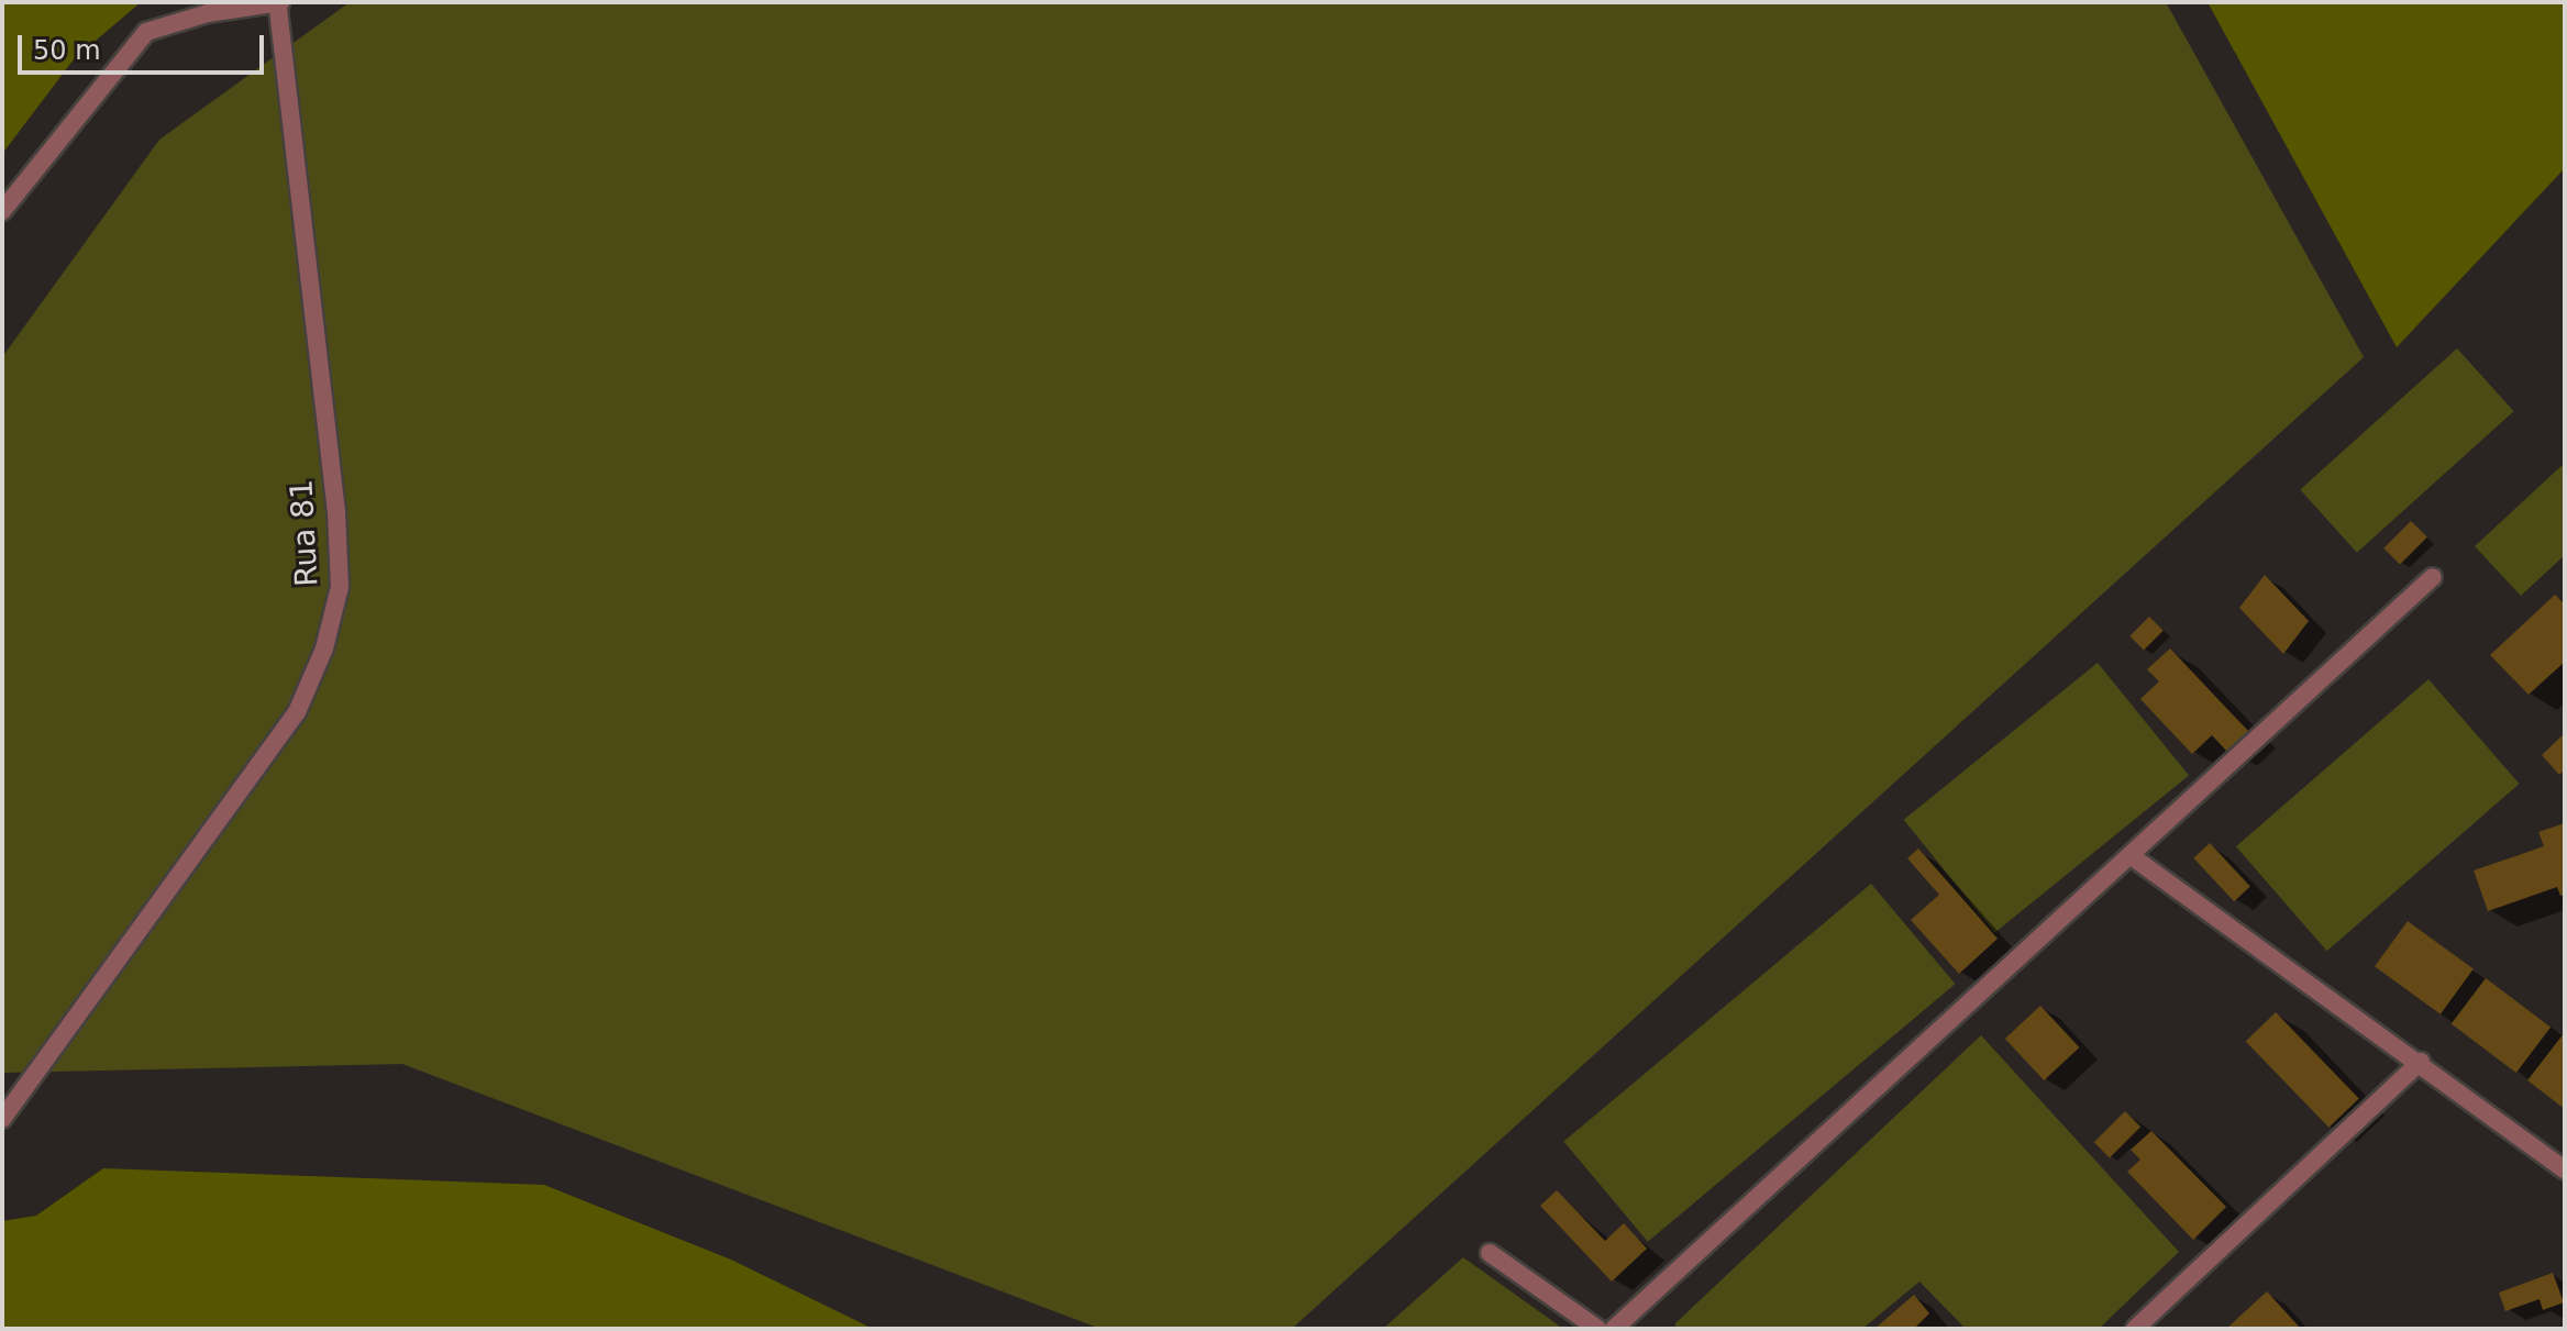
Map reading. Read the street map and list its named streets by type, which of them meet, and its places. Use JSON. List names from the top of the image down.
{
  "streets": {
    "street": ["Rua 81"]
  },
  "scale_bar": "50 m"
}
